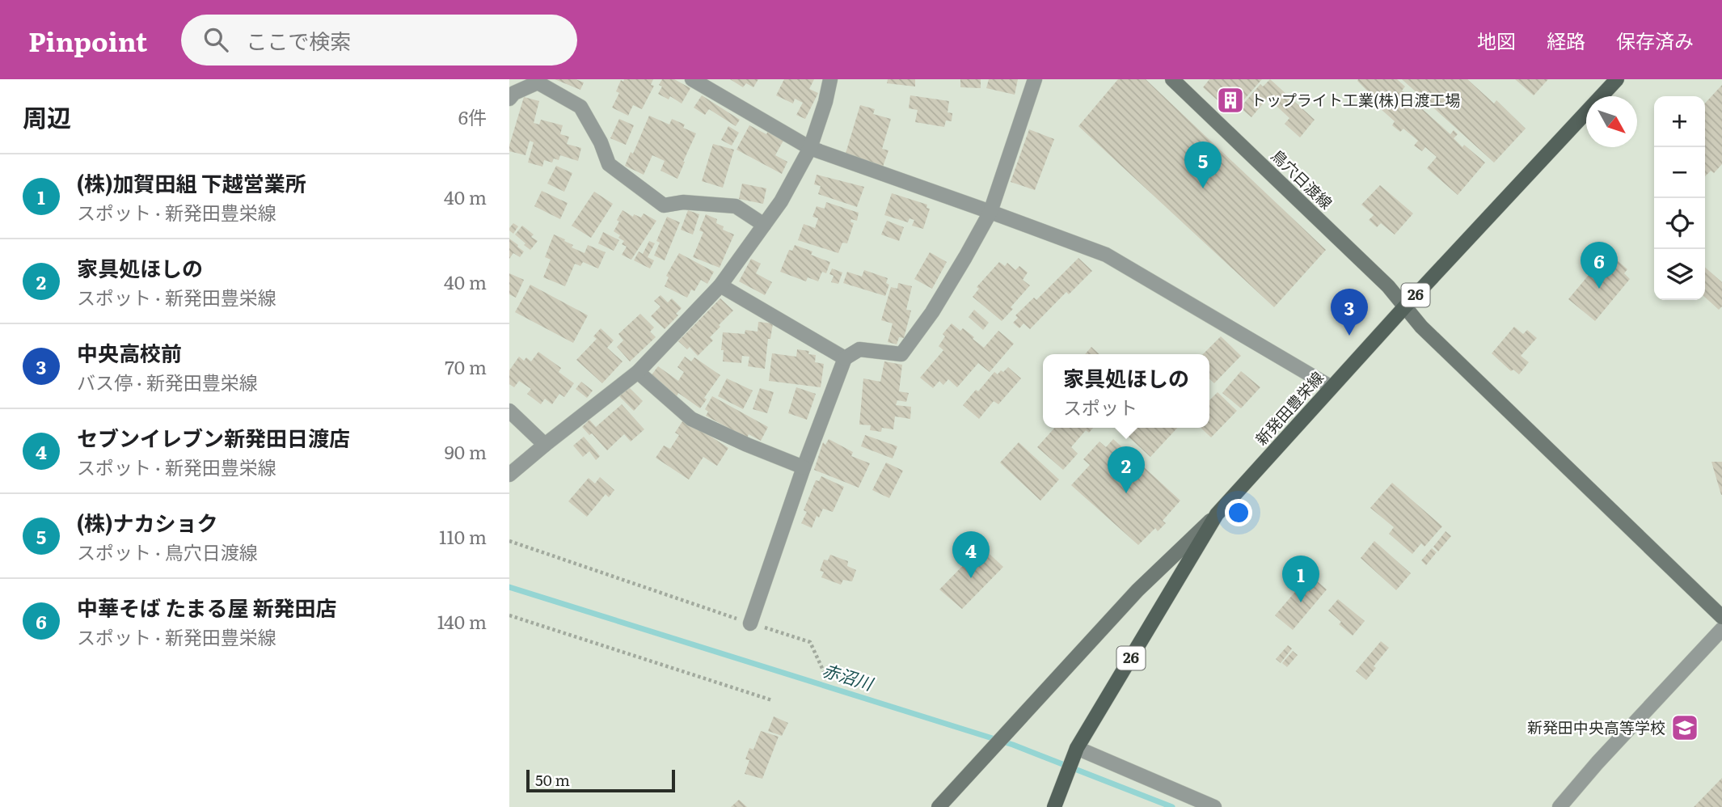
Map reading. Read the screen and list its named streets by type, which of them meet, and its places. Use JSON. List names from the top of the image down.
{
  "streets": {
    "main road": ["26", "新発田豊栄線"],
    "street": ["鳥穴日渡線"]
  },
  "crossings": [
    ["鳥穴日渡線", "新発田豊栄線"]
  ],
  "water": ["赤沼川"],
  "places": {
    "building": ["トップライト工業(株)日渡工場"],
    "school or university": ["新発田中央高等学校"]
  },
  "scale_bar": "50 m",
  "north": "bottom right",
  "page": {
    "header": "Pinpoint",
    "search": "ここで検索",
    "nav": ["地図", "経路", "保存済み"],
    "heading": ["周辺", "6件"],
    "map_buttons": ["+", "−"],
    "pins": [
      "5",
      "6",
      "3",
      "2",
      "4",
      "1"
    ],
    "list": [
      {
        "mark": "1",
        "name": "(株)加賀田組 下越営業所",
        "note": "スポット · 新発田豊栄線",
        "value": "40 m"
      },
      {
        "mark": "2",
        "name": "家具処ほしの",
        "note": "スポット · 新発田豊栄線",
        "value": "40 m"
      },
      {
        "mark": "3",
        "name": "中央高校前",
        "note": "バス停 · 新発田豊栄線",
        "value": "70 m"
      },
      {
        "mark": "4",
        "name": "セブンイレブン新発田日渡店",
        "note": "スポット · 新発田豊栄線",
        "value": "90 m"
      },
      {
        "mark": "5",
        "name": "(株)ナカショク",
        "note": "スポット · 鳥穴日渡線",
        "value": "110 m"
      },
      {
        "mark": "6",
        "name": "中華そば たまる屋 新発田店",
        "note": "スポット · 新発田豊栄線",
        "value": "140 m"
      }
    ],
    "popup": ["家具処ほしの", "スポット"],
    "scale": "50 m"
  }
}
